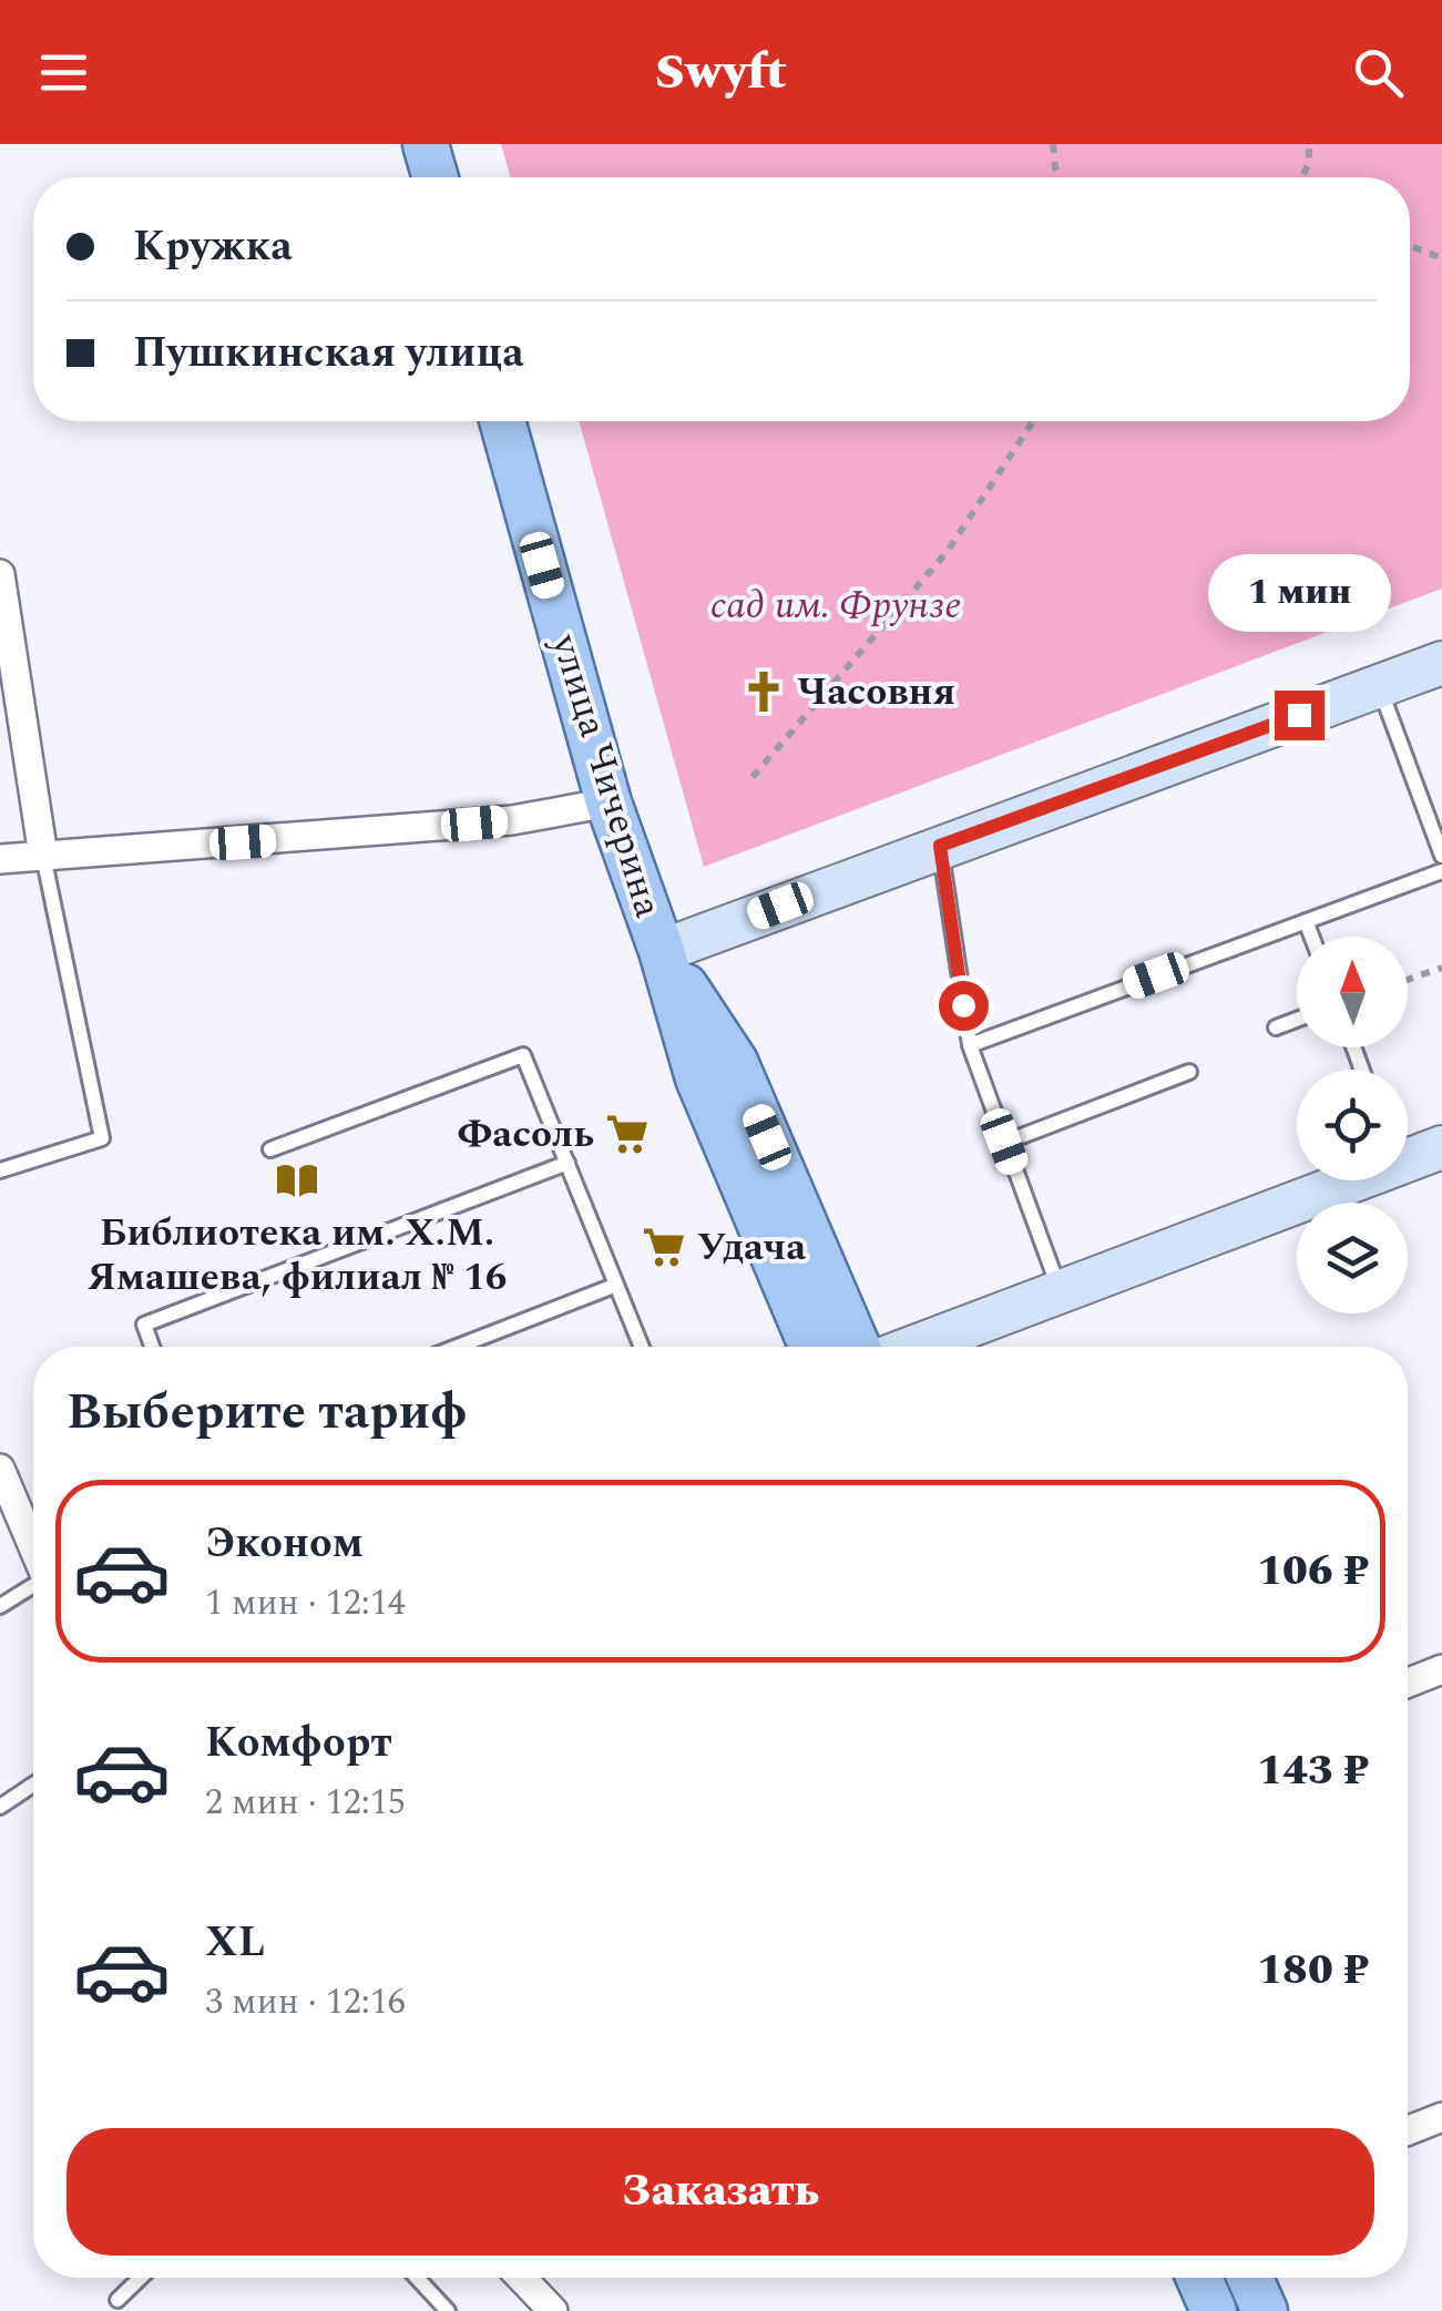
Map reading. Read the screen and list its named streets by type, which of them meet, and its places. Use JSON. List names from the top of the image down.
{
  "streets": {
    "main road": ["улица Чичерина"]
  },
  "parks": ["сад им. Фрунзе"],
  "places": {
    "church": ["Часовня"],
    "supermarket": ["Фасоль", "Удача"],
    "library": ["Библиотека им. Х.М. Ямашева, филиал № 16"]
  },
  "north": "top",
  "page": {
    "header": "Swyft",
    "banner": ["Кружка", "Пушкинская улица"],
    "bubble": "1 мин",
    "heading": "Выберите тариф",
    "list": [
      {
        "name": "Эконом",
        "note": "1 мин · 12:14",
        "value": "106 ₽"
      },
      {
        "name": "Комфорт",
        "note": "2 мин · 12:15",
        "value": "143 ₽"
      },
      {
        "name": "XL",
        "note": "3 мин · 12:16",
        "value": "180 ₽"
      }
    ],
    "buttons": "Заказать"
  }
}
